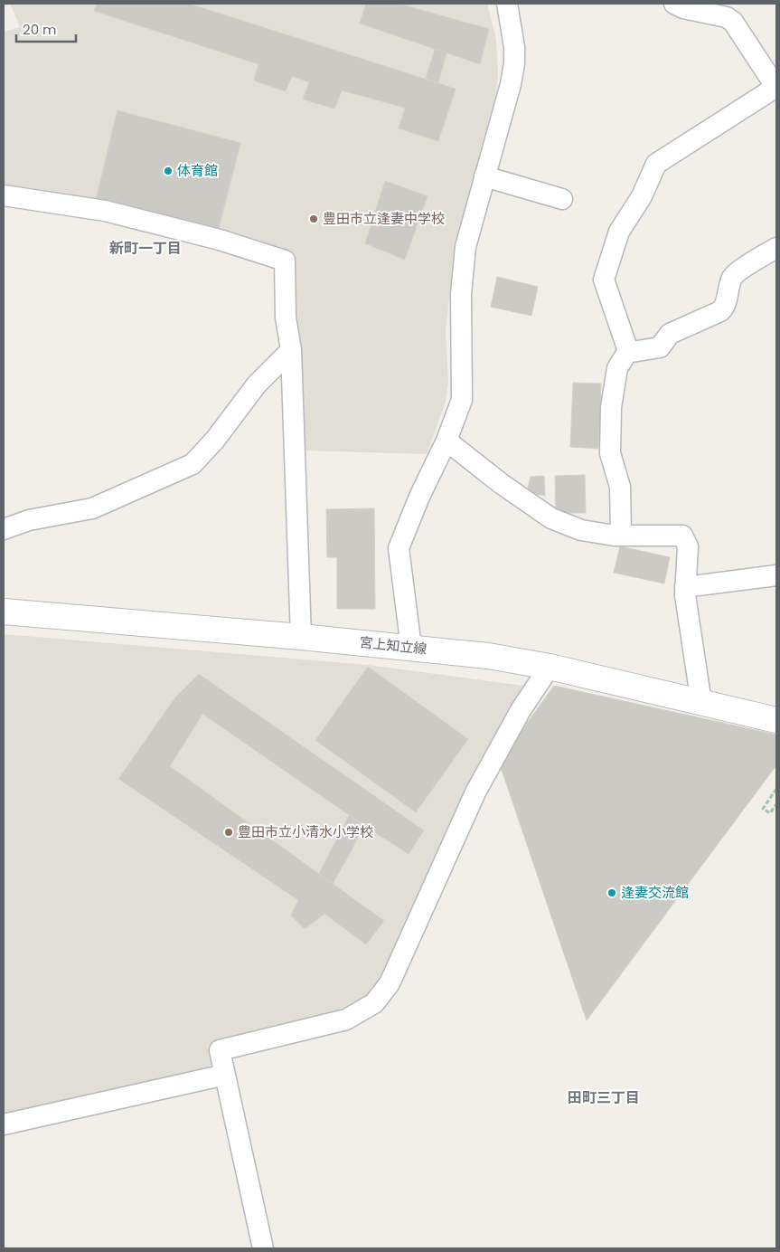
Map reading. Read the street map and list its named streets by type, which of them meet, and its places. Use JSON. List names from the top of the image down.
{
  "streets": {
    "main road": ["宮上知立線"]
  },
  "districts": ["新町一丁目", "田町三丁目"],
  "places": [
    "体育館",
    "豊田市立逢妻中学校",
    "豊田市立小清水小学校",
    "逢妻交流館"
  ],
  "scale_bar": "20 m"
}
